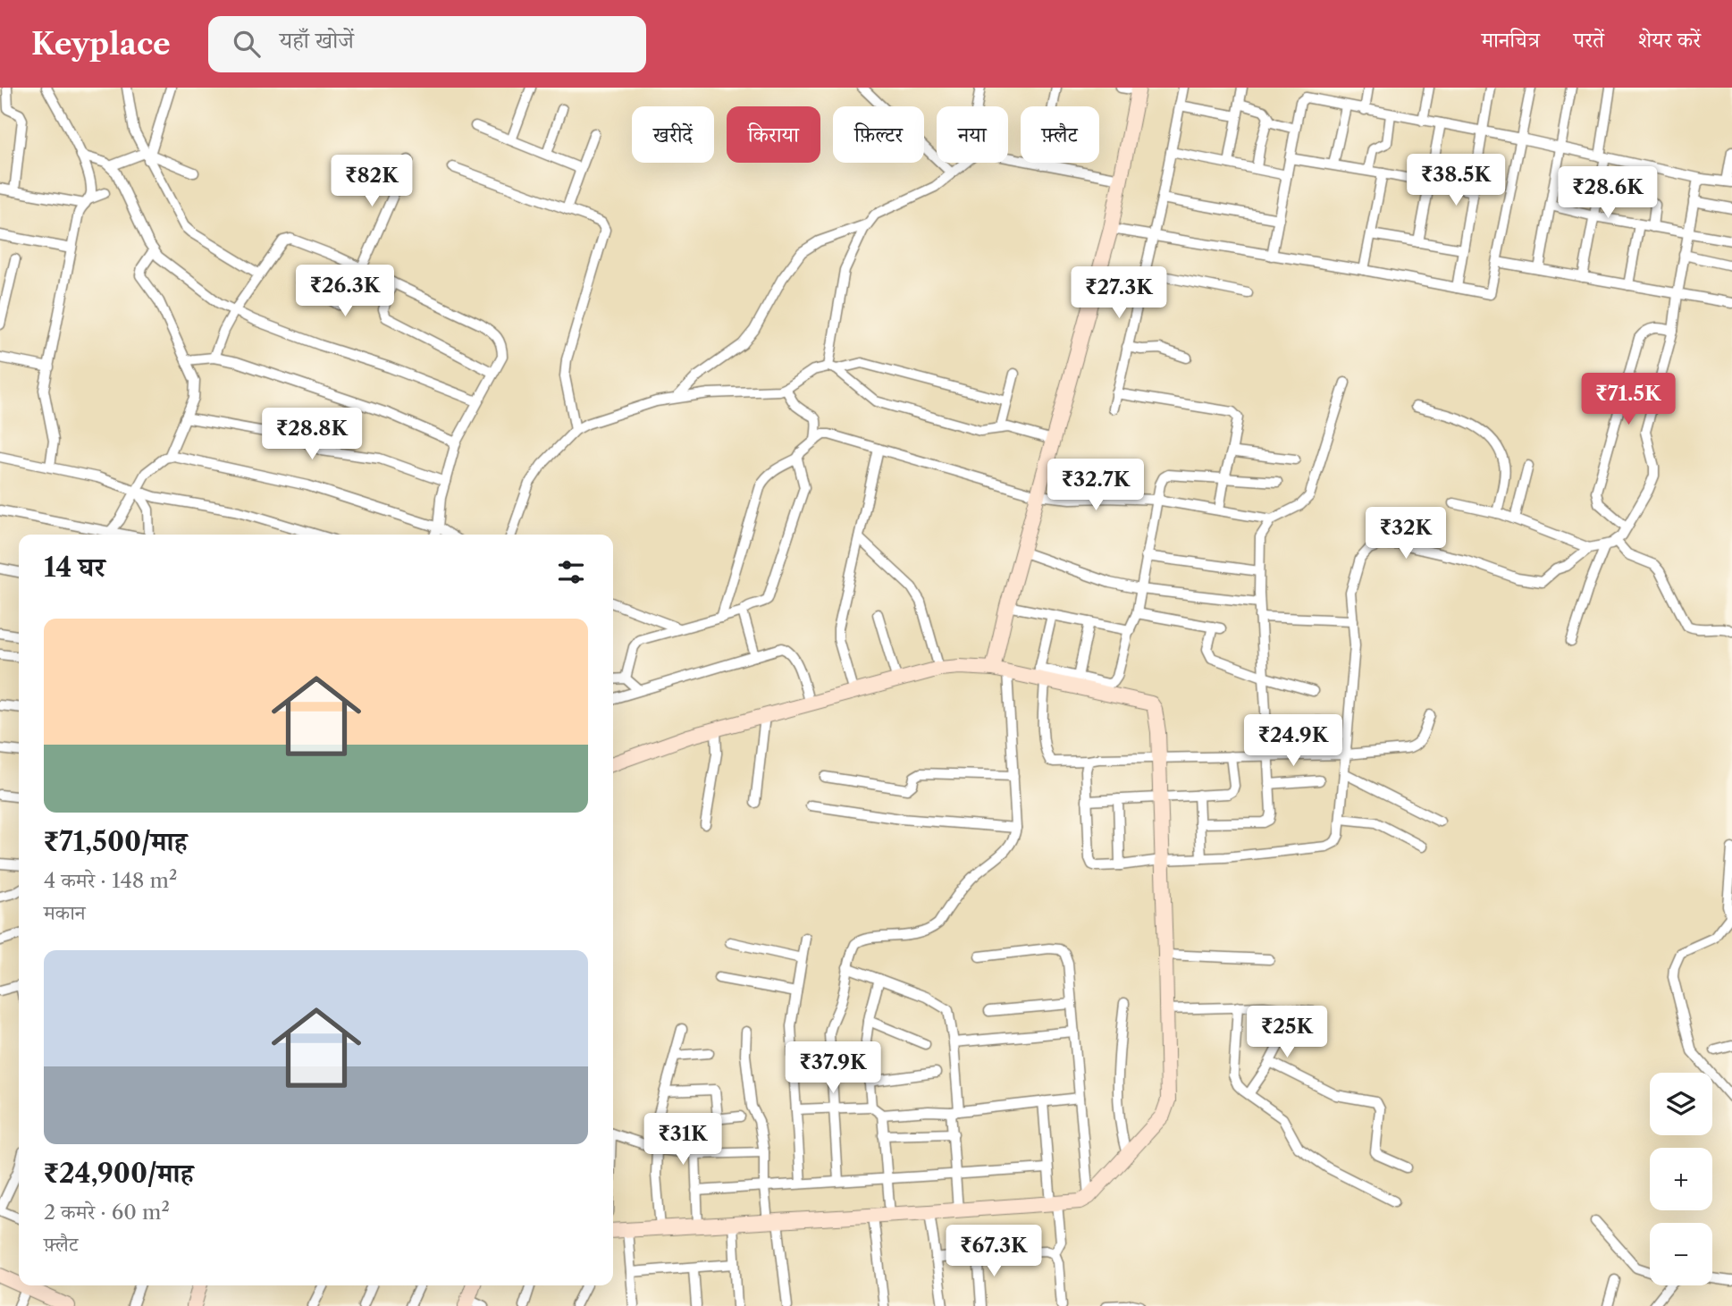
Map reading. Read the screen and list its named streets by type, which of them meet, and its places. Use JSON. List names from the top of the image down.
{
  "page": {
    "header": "Keyplace",
    "search": "यहाँ खोजें",
    "nav": ["मानचित्र", "परतें", "शेयर करें"],
    "chip": [
      "खरीदें",
      "किराया",
      "फ़िल्टर",
      "नया",
      "फ़्लैट"
    ],
    "price": [
      "₹38.5K",
      "₹82K",
      "₹28.6K",
      "₹26.3K",
      "₹27.3K",
      "₹71.5K",
      "₹28.8K",
      "₹32.7K",
      "₹32K",
      "₹24.9K",
      "₹25K",
      "₹37.9K",
      "₹31K",
      "₹67.3K"
    ],
    "heading": "14 घर",
    "list": [
      {
        "name": "₹71,500/माह",
        "note": "4 कमरे · 148 m² · मकान"
      },
      {
        "name": "₹24,900/माह",
        "note": "2 कमरे · 60 m² · फ़्लैट"
      }
    ],
    "map_buttons": ["+", "−"]
  }
}
